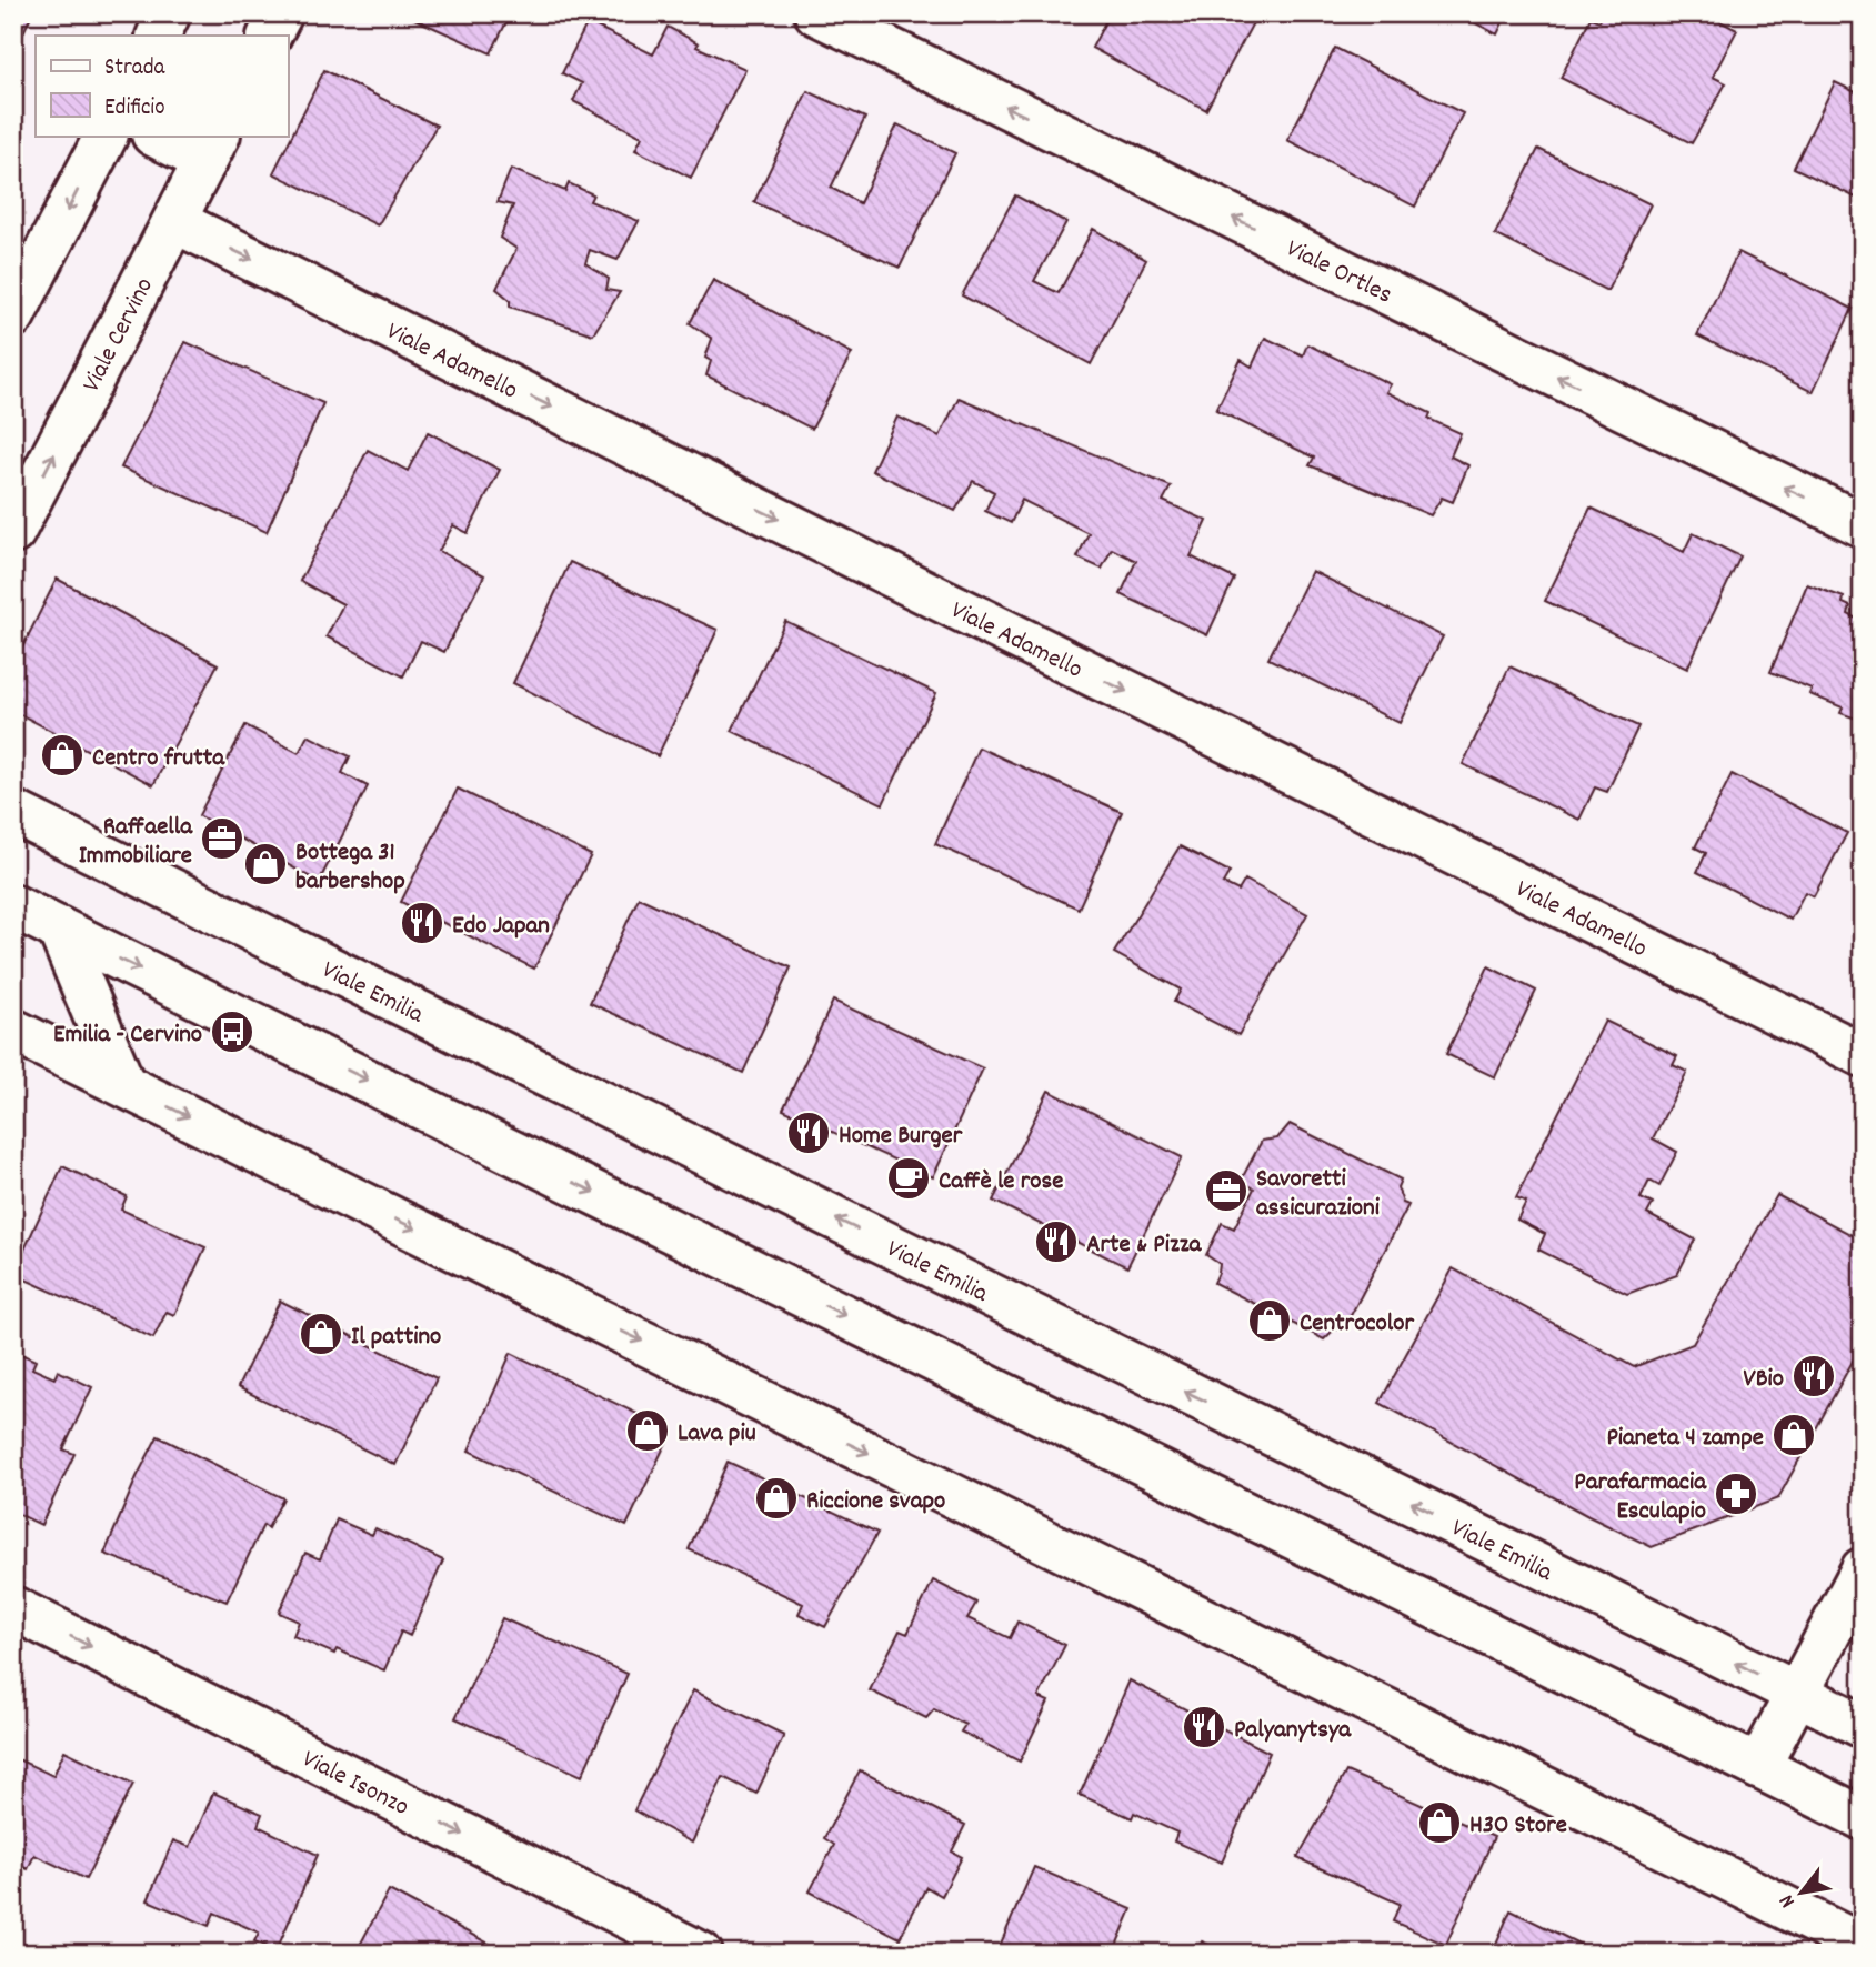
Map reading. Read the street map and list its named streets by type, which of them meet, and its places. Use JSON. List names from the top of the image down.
{
  "streets": {
    "street": [
      "Viale Ortles",
      "Viale Cervino",
      "Viale Adamello",
      "Viale Emilia",
      "Viale Isonzo"
    ]
  },
  "crossings": [
    ["Viale Cervino", "Viale Adamello"]
  ],
  "one_way": ["Viale Ortles", "Viale Adamello", "Viale Isonzo"],
  "places": {
    "shop": [
      "Centro frutta",
      "Bottega 31 barbershop",
      "Centrocolor",
      "Il pattino",
      "Lava piu",
      "Pianeta 4 zampe",
      "Riccione svapo",
      "H3O Store"
    ],
    "office": ["Raffaella Immobiliare", "Savoretti assicurazioni"],
    "restaurant": [
      "Edo Japan",
      "Home Burger",
      "Arte & Pizza",
      "VBio",
      "Palyanytsya"
    ],
    "bus stop": ["Emilia - Cervino"],
    "cafe": ["Caffè le rose"],
    "pharmacy": ["Parafarmacia Esculapio"]
  },
  "legend": ["Strada", "Edificio"],
  "north": "bottom left"
}
